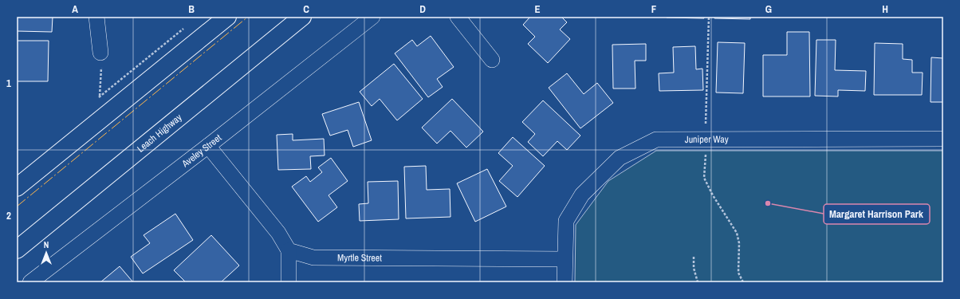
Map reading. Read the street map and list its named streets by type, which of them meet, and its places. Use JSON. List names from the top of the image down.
{
  "streets": {
    "highway": ["Leach Highway"],
    "street": ["Juniper Way", "Aveley Street", "Myrtle Street"]
  },
  "crossings": [
    ["Juniper Way", "Myrtle Street"]
  ],
  "places": ["Margaret Harrison Park"],
  "north": "top",
  "grid": {
    "columns": [
      "A",
      "B",
      "C",
      "D",
      "E",
      "F",
      "G",
      "H"
    ],
    "rows": ["1", "2"]
  }
}
